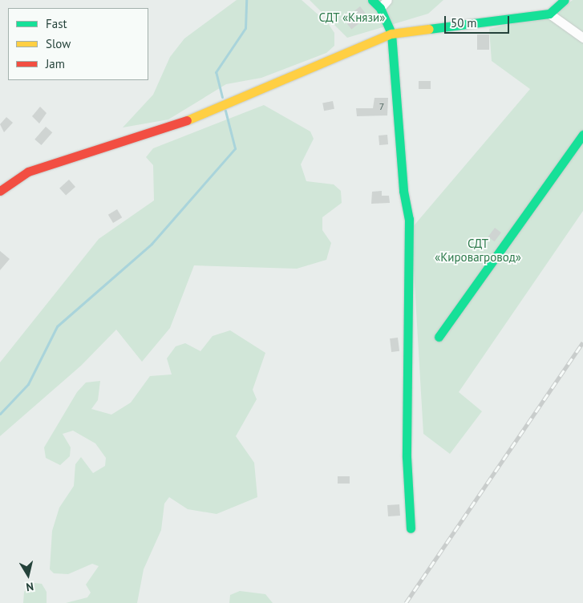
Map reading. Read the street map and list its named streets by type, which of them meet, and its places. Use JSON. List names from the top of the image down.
{
  "parks": ["СДТ «Князи»", "СДТ «Кировагровод»"],
  "house_numbers": ["7"],
  "legend": ["Fast", "Slow", "Jam"],
  "scale_bar": "50 m",
  "north": "bottom"
}
